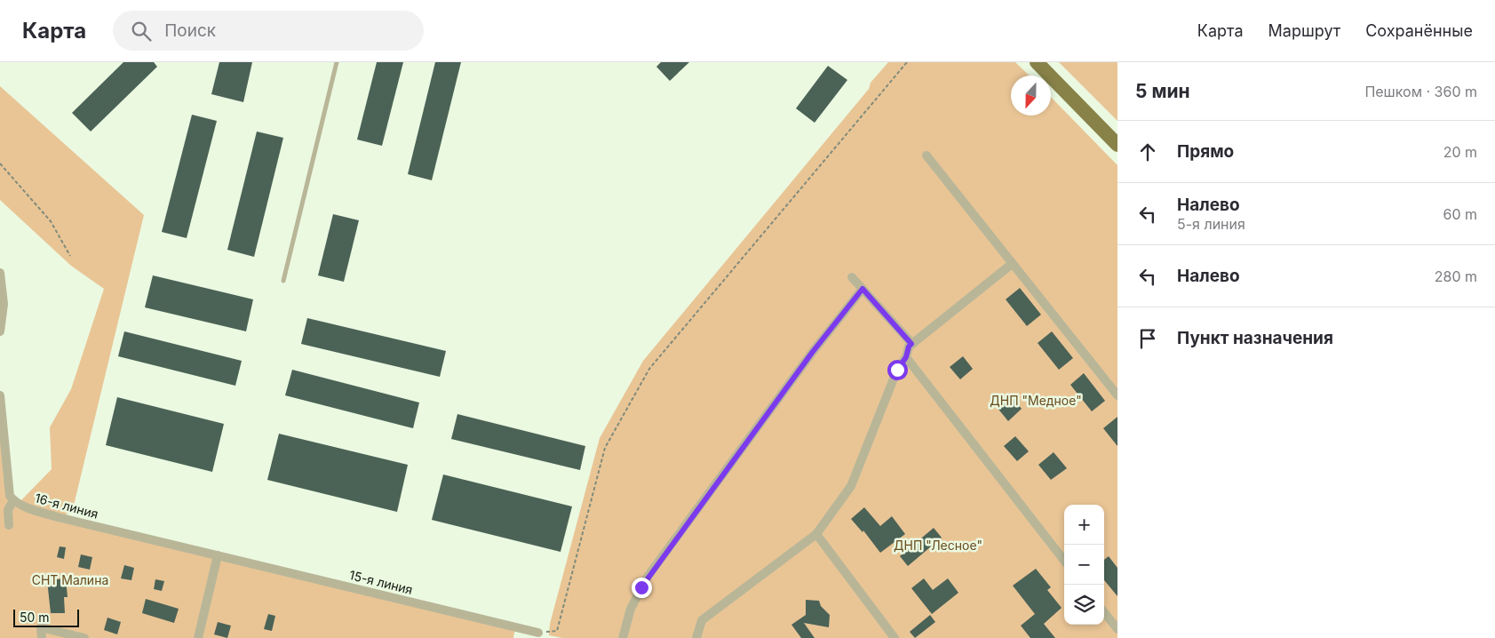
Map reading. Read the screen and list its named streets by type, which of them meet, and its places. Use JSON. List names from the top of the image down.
{
  "streets": {
    "street": ["16-я линия", "15-я линия"]
  },
  "crossings": [
    ["16-я линия", "15-я линия"]
  ],
  "parks": ["ДНП \"Медное\"", "ДНП \"Лесное\"", "СНТ Малина"],
  "scale_bar": "50 m",
  "north": "bottom",
  "page": {
    "header": "Карта",
    "search": "Поиск",
    "nav": ["Карта", "Маршрут", "Сохранённые"],
    "heading": ["5 мин", "Пешком · 360 m"],
    "list": [
      ["Прямо", "20 m"],
      ["Налево", "5-я линия", "60 m"],
      ["Налево", "280 m"],
      "Пункт назначения"
    ],
    "map_buttons": ["+", "−"],
    "scale": "50 m"
  }
}
